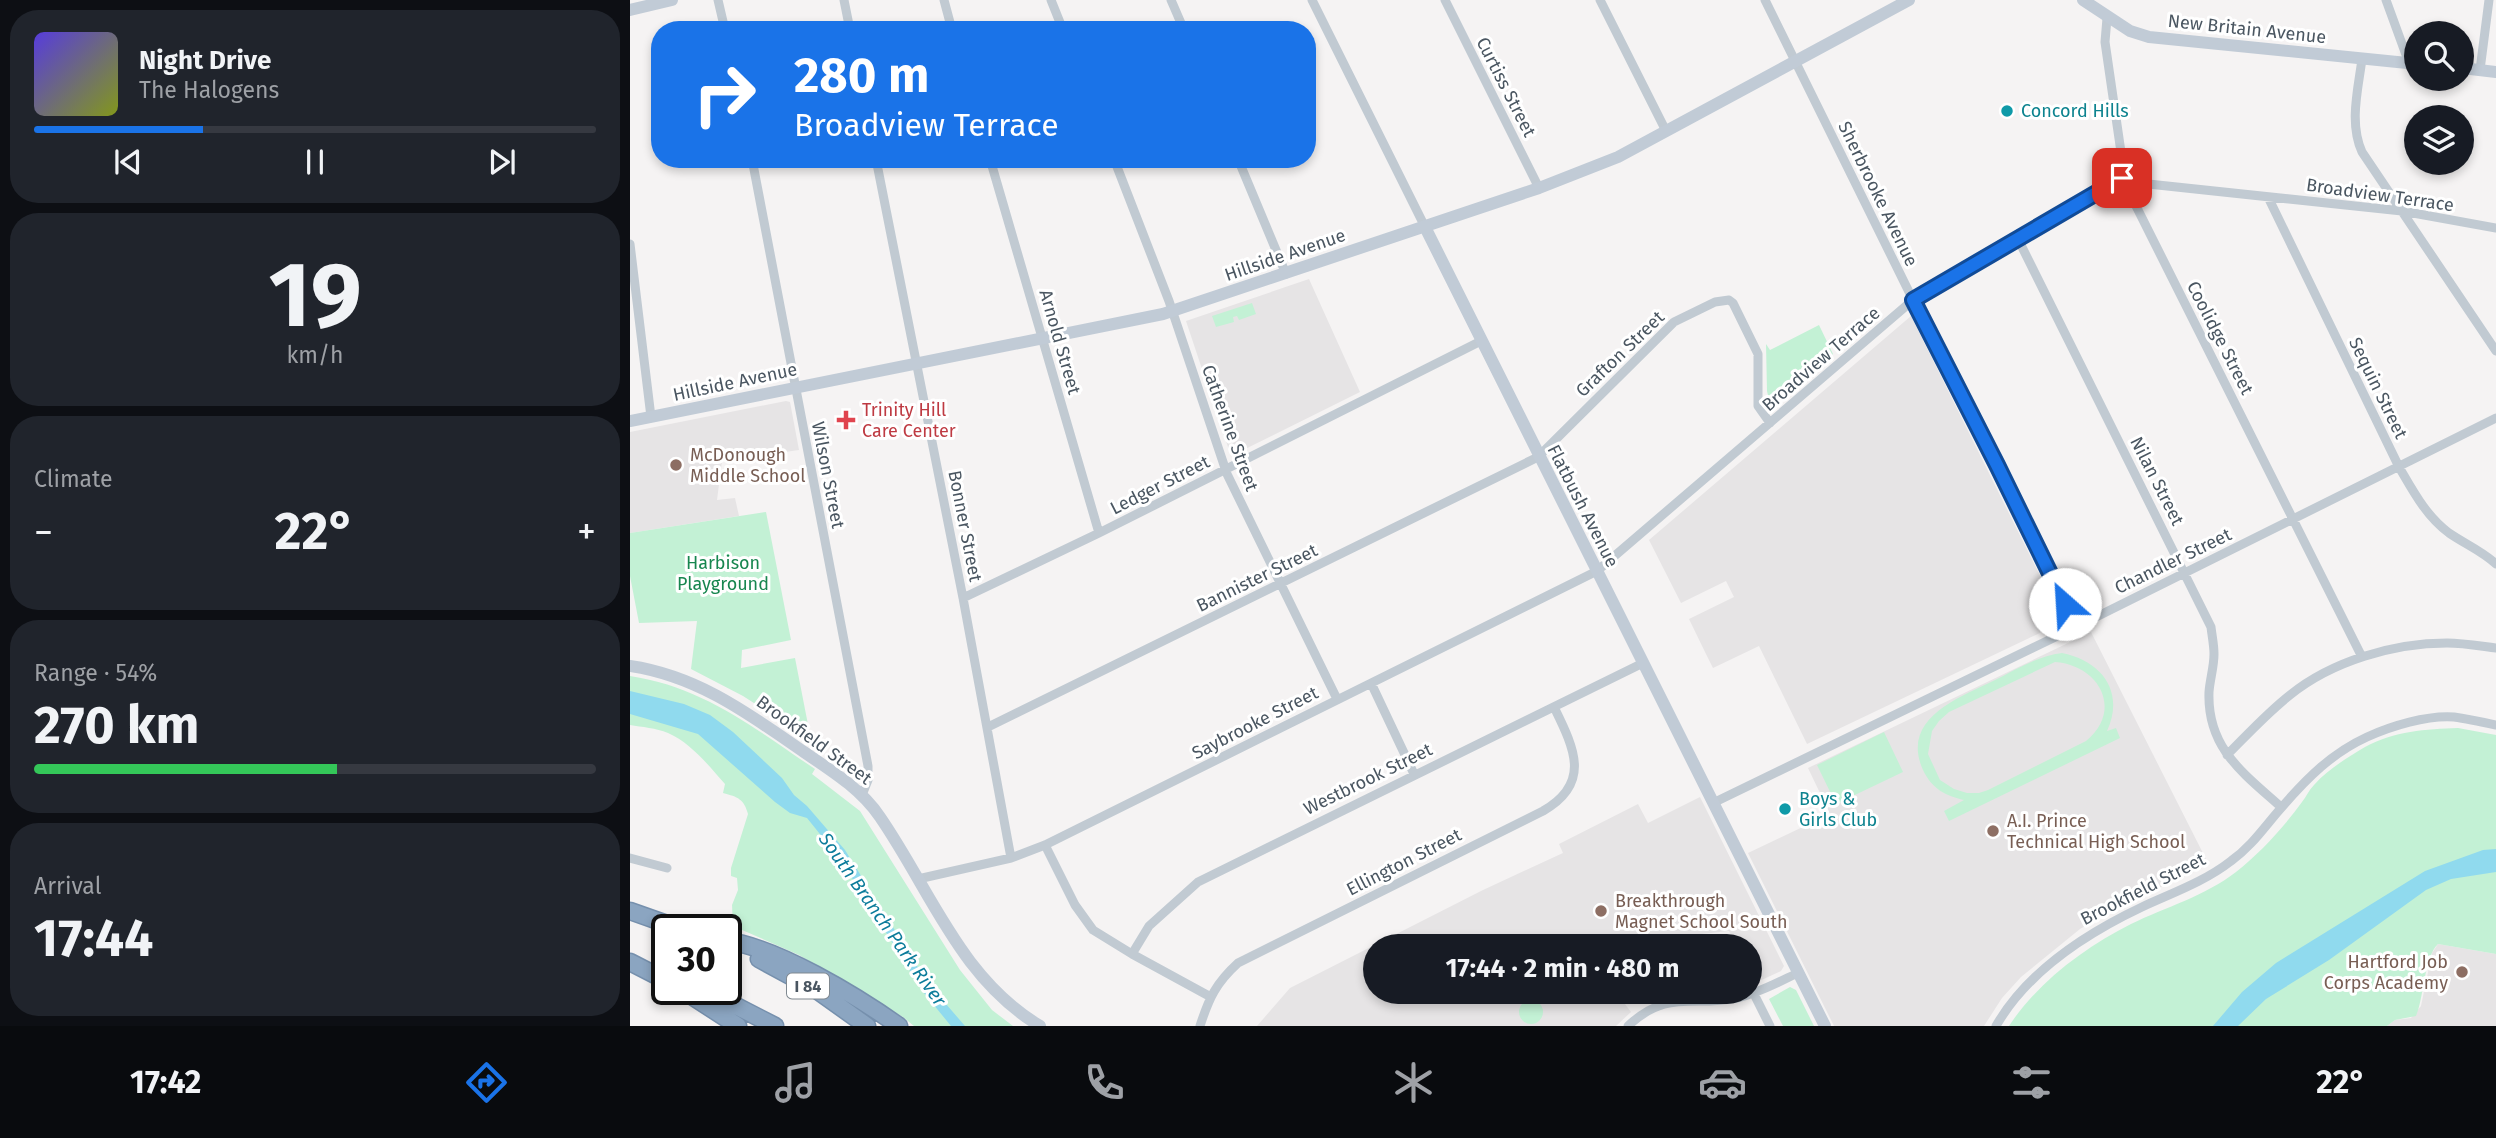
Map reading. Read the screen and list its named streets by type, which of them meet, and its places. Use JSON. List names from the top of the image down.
{
  "streets": {
    "highway": ["I 84"],
    "street": [
      "New Britain Avenue",
      "Curtiss Street",
      "Sherbrooke Avenue",
      "Broadview Terrace",
      "Hillside Avenue",
      "Coolidge Street",
      "Arnold Street",
      "Grafton Street",
      "Sequin Street",
      "Catherine Street",
      "Wilson Street",
      "Nilan Street",
      "Ledger Street",
      "Flatbush Avenue",
      "Bonner Street",
      "Chandler Street",
      "Bannister Street",
      "Saybrooke Street",
      "Brookfield Street",
      "Westbrook Street",
      "Ellington Street"
    ]
  },
  "crossings": [
    ["New Britain Avenue", "Coolidge Street"],
    ["Curtiss Street", "Hillside Avenue"],
    ["Sherbrooke Avenue", "Broadview Terrace"],
    ["Sherbrooke Avenue", "Hillside Avenue"],
    ["Sherbrooke Avenue", "Chandler Street"],
    ["Broadview Terrace", "Coolidge Street"],
    ["Broadview Terrace", "Grafton Street"],
    ["Broadview Terrace", "Sequin Street"],
    ["Broadview Terrace", "Nilan Street"],
    ["Broadview Terrace", "Flatbush Avenue"],
    ["Broadview Terrace", "Saybrooke Street"],
    ["Hillside Avenue", "Arnold Street"],
    ["Hillside Avenue", "Catherine Street"],
    ["Hillside Avenue", "Wilson Street"],
    ["Hillside Avenue", "Flatbush Avenue"],
    ["Hillside Avenue", "Bonner Street"],
    ["Coolidge Street", "Chandler Street"],
    ["Arnold Street", "Ledger Street"],
    ["Grafton Street", "Flatbush Avenue"],
    ["Grafton Street", "Bannister Street"],
    ["Sequin Street", "Chandler Street"],
    ["Catherine Street", "Ledger Street"],
    ["Catherine Street", "Bannister Street"],
    ["Catherine Street", "Saybrooke Street"],
    ["Wilson Street", "Brookfield Street"],
    ["Nilan Street", "Chandler Street"],
    ["Nilan Street", "Brookfield Street"],
    ["Ledger Street", "Flatbush Avenue"],
    ["Ledger Street", "Bonner Street"],
    ["Flatbush Avenue", "Chandler Street"],
    ["Flatbush Avenue", "Bannister Street"],
    ["Flatbush Avenue", "Saybrooke Street"],
    ["Flatbush Avenue", "Westbrook Street"],
    ["Bonner Street", "Bannister Street"],
    ["Bonner Street", "Saybrooke Street"],
    ["Saybrooke Street", "Brookfield Street"],
    ["Westbrook Street", "Ellington Street"]
  ],
  "water": ["South Branch Park River"],
  "parks": ["Harbison Playground"],
  "places": {
    "other": [
      "Concord Hills",
      "McDonough Middle School",
      "Boys & Girls Club",
      "A.I. Prince Technical High School",
      "Breakthrough Magnet School South",
      "Hartford Job Corps Academy"
    ],
    "health": ["Trinity Hill Care Center"]
  },
  "page": {
    "turn": ["280 m", "Broadview Terrace"],
    "song": ["Night Drive", "The Halogens"],
    "tile": [
      ["19", "km/h"],
      "Climate",
      ["Range · 54%", "270 km"],
      ["Arrival", "17:44"]
    ],
    "heat": ["−", "22°", "+"],
    "limit": "30",
    "trip": "17:44 · 2 min · 480 m",
    "tabs": ["17:42", "22°"]
  }
}
